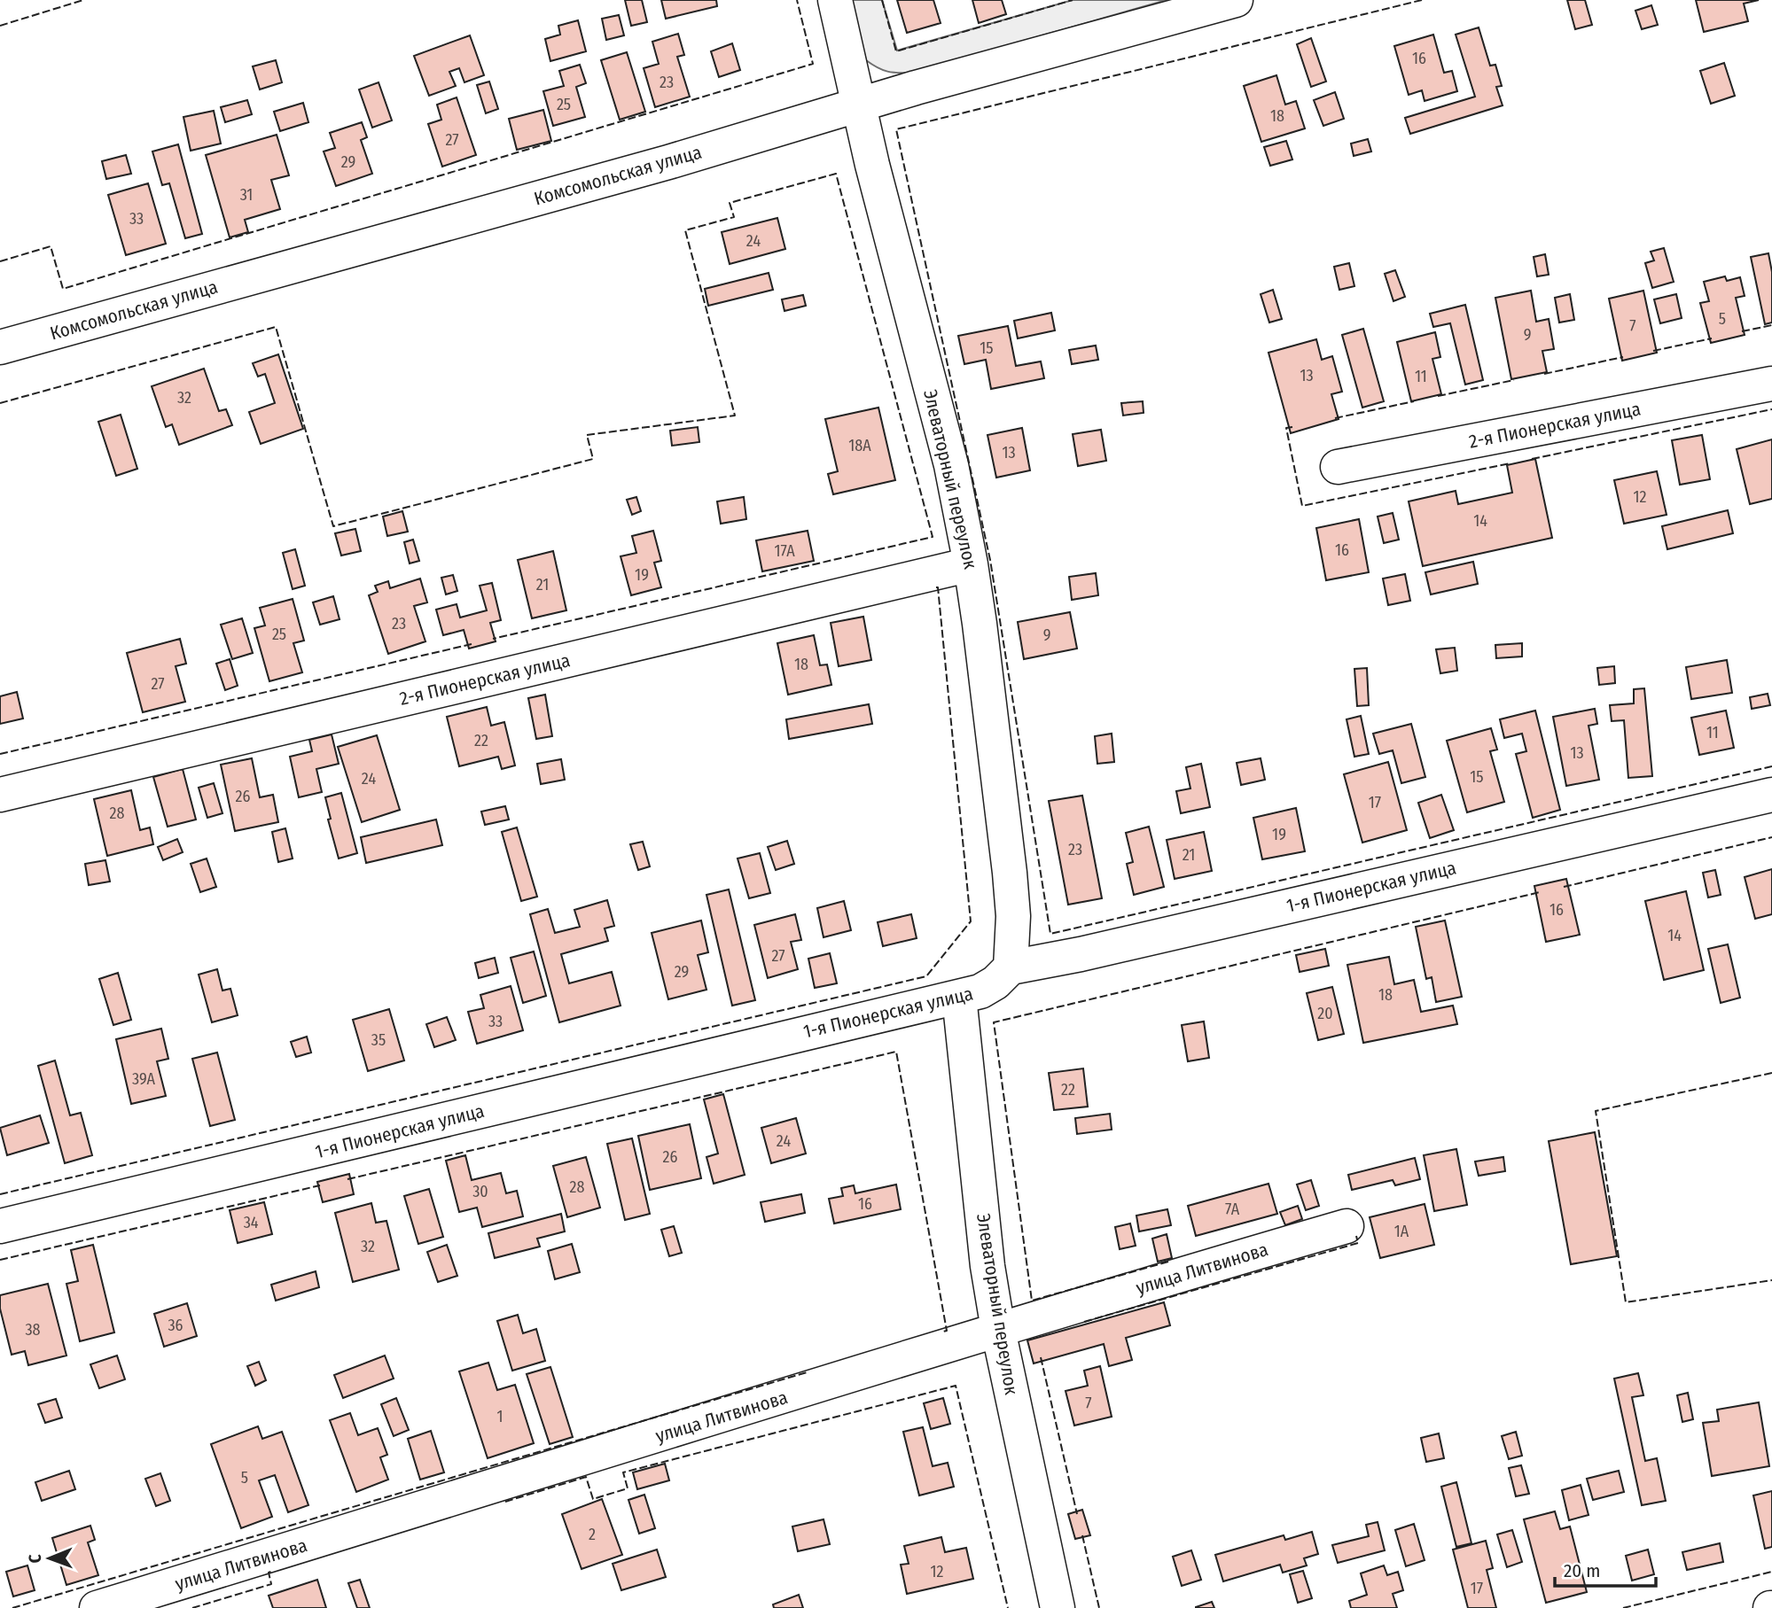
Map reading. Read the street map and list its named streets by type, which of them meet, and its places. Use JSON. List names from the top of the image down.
{
  "streets": {
    "street": [
      "Комсомольская улица",
      "2-я Пионерская улица",
      "Элеваторный переулок",
      "1-я Пионерская улица",
      "улица Литвинова"
    ]
  },
  "crossings": [
    ["Комсомольская улица", "Элеваторный переулок"],
    ["2-я Пионерская улица", "Элеваторный переулок"],
    ["Элеваторный переулок", "1-я Пионерская улица"],
    ["Элеваторный переулок", "улица Литвинова"]
  ],
  "house_numbers": [
    "16",
    "23",
    "25",
    "18",
    "27",
    "29",
    "31",
    "33",
    "24",
    "5",
    "7",
    "9",
    "15",
    "13",
    "11",
    "32",
    "18А",
    "13",
    "12",
    "14",
    "16",
    "17А",
    "19",
    "21",
    "23",
    "25",
    "9",
    "18",
    "27",
    "11",
    "22",
    "13",
    "15",
    "24",
    "26",
    "17",
    "28",
    "19",
    "23",
    "21",
    "16",
    "14",
    "27",
    "29",
    "18",
    "20",
    "33",
    "35",
    "39А",
    "22",
    "24",
    "26",
    "28",
    "30",
    "16",
    "7А",
    "34",
    "1А",
    "32",
    "36",
    "38",
    "7",
    "1",
    "5",
    "2",
    "12",
    "17"
  ],
  "scale_bar": "20 m",
  "north": "left"
}
